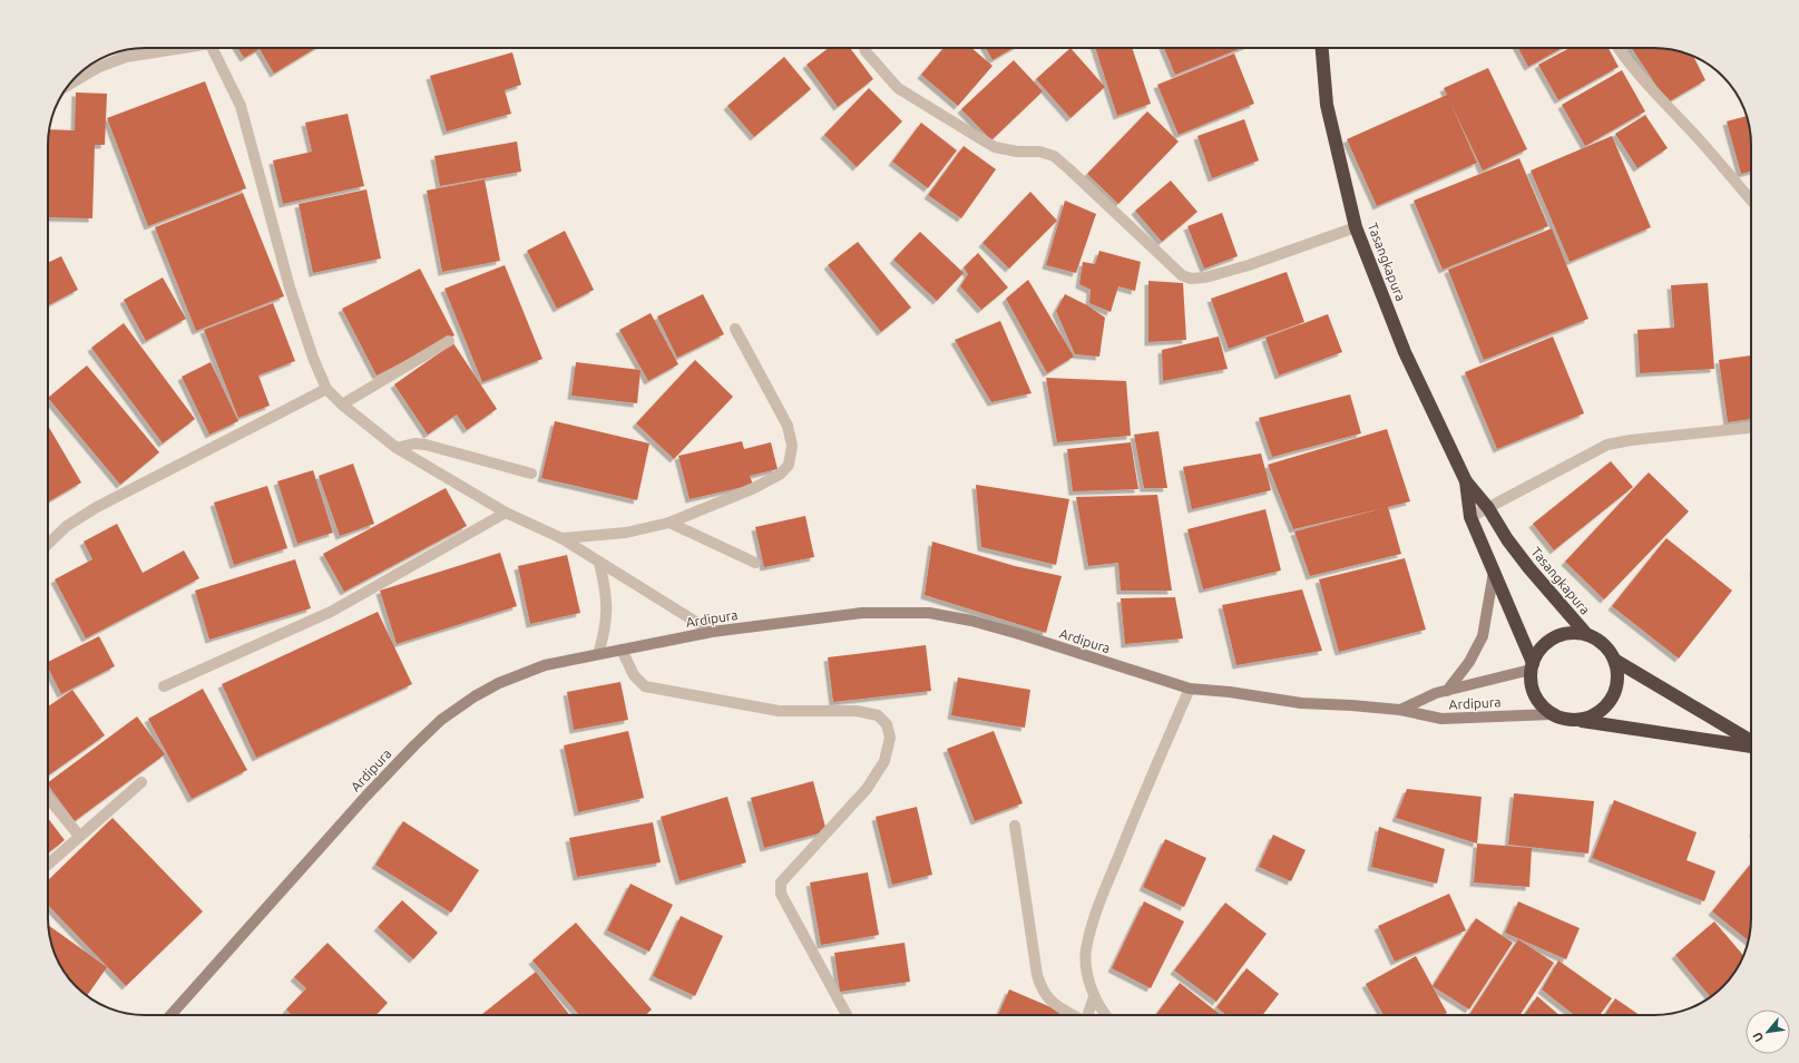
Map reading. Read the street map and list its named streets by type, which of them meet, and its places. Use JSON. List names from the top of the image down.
{
  "streets": {
    "highway": ["Tasangkapura"],
    "street": ["Ardipura"]
  },
  "crossings": [
    ["Tasangkapura", "Ardipura"]
  ],
  "north": "bottom left"
}
